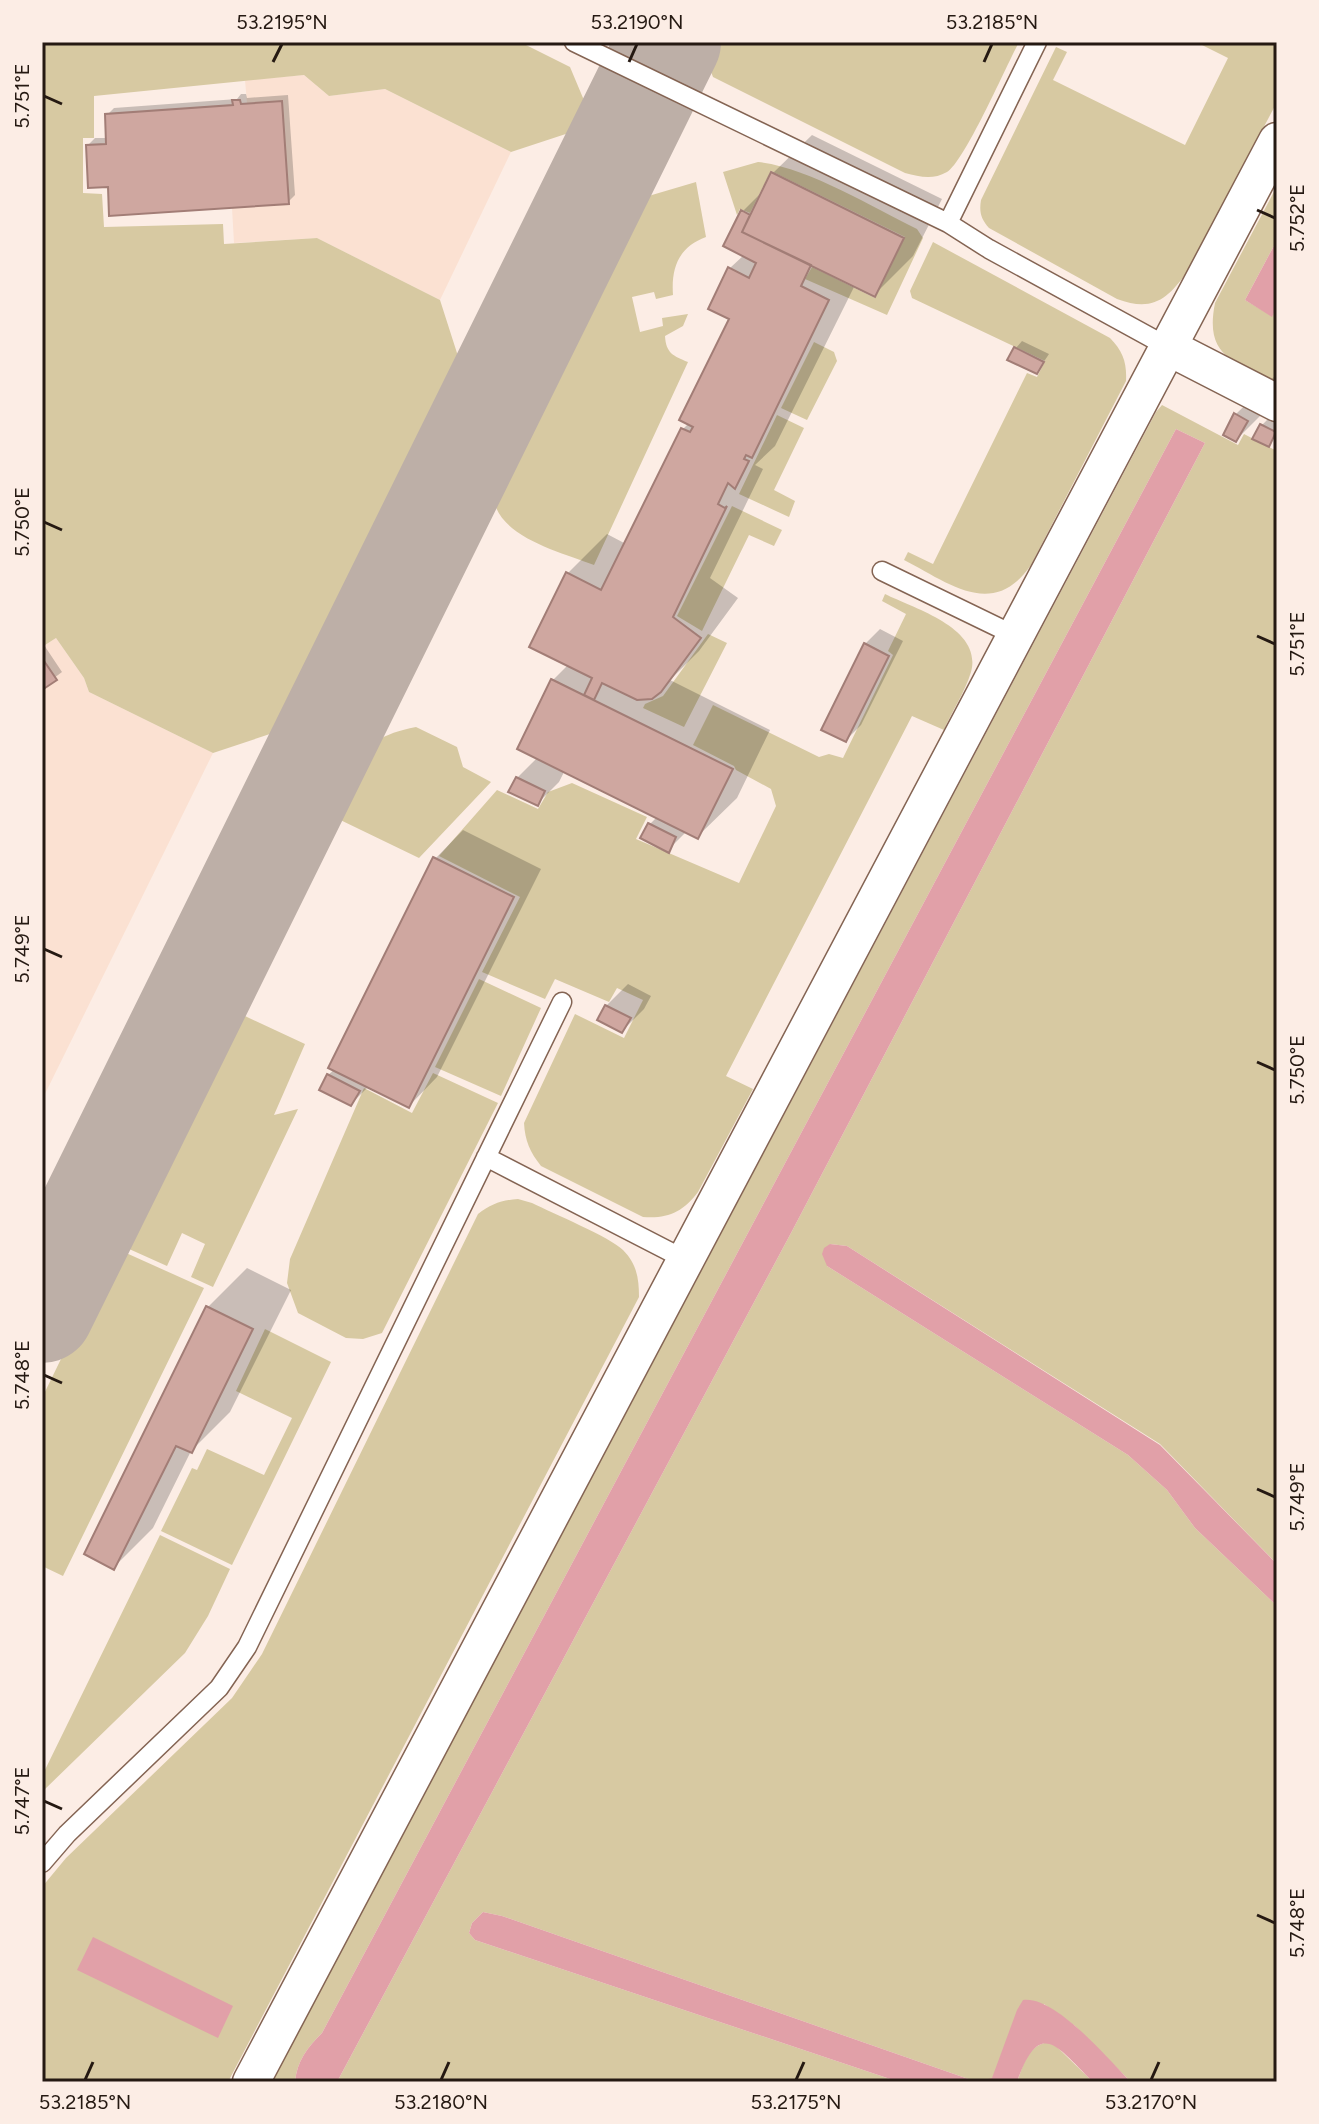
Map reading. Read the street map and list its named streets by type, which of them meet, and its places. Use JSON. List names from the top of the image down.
{
  "coordinates": [
    "53.2195°N",
    "53.2190°N",
    "53.2185°N",
    "5.751°E",
    "5.752°E",
    "5.750°E",
    "5.749°E",
    "5.748°E",
    "5.747°E",
    "53.2180°N",
    "53.2175°N",
    "53.2170°N"
  ]
}
